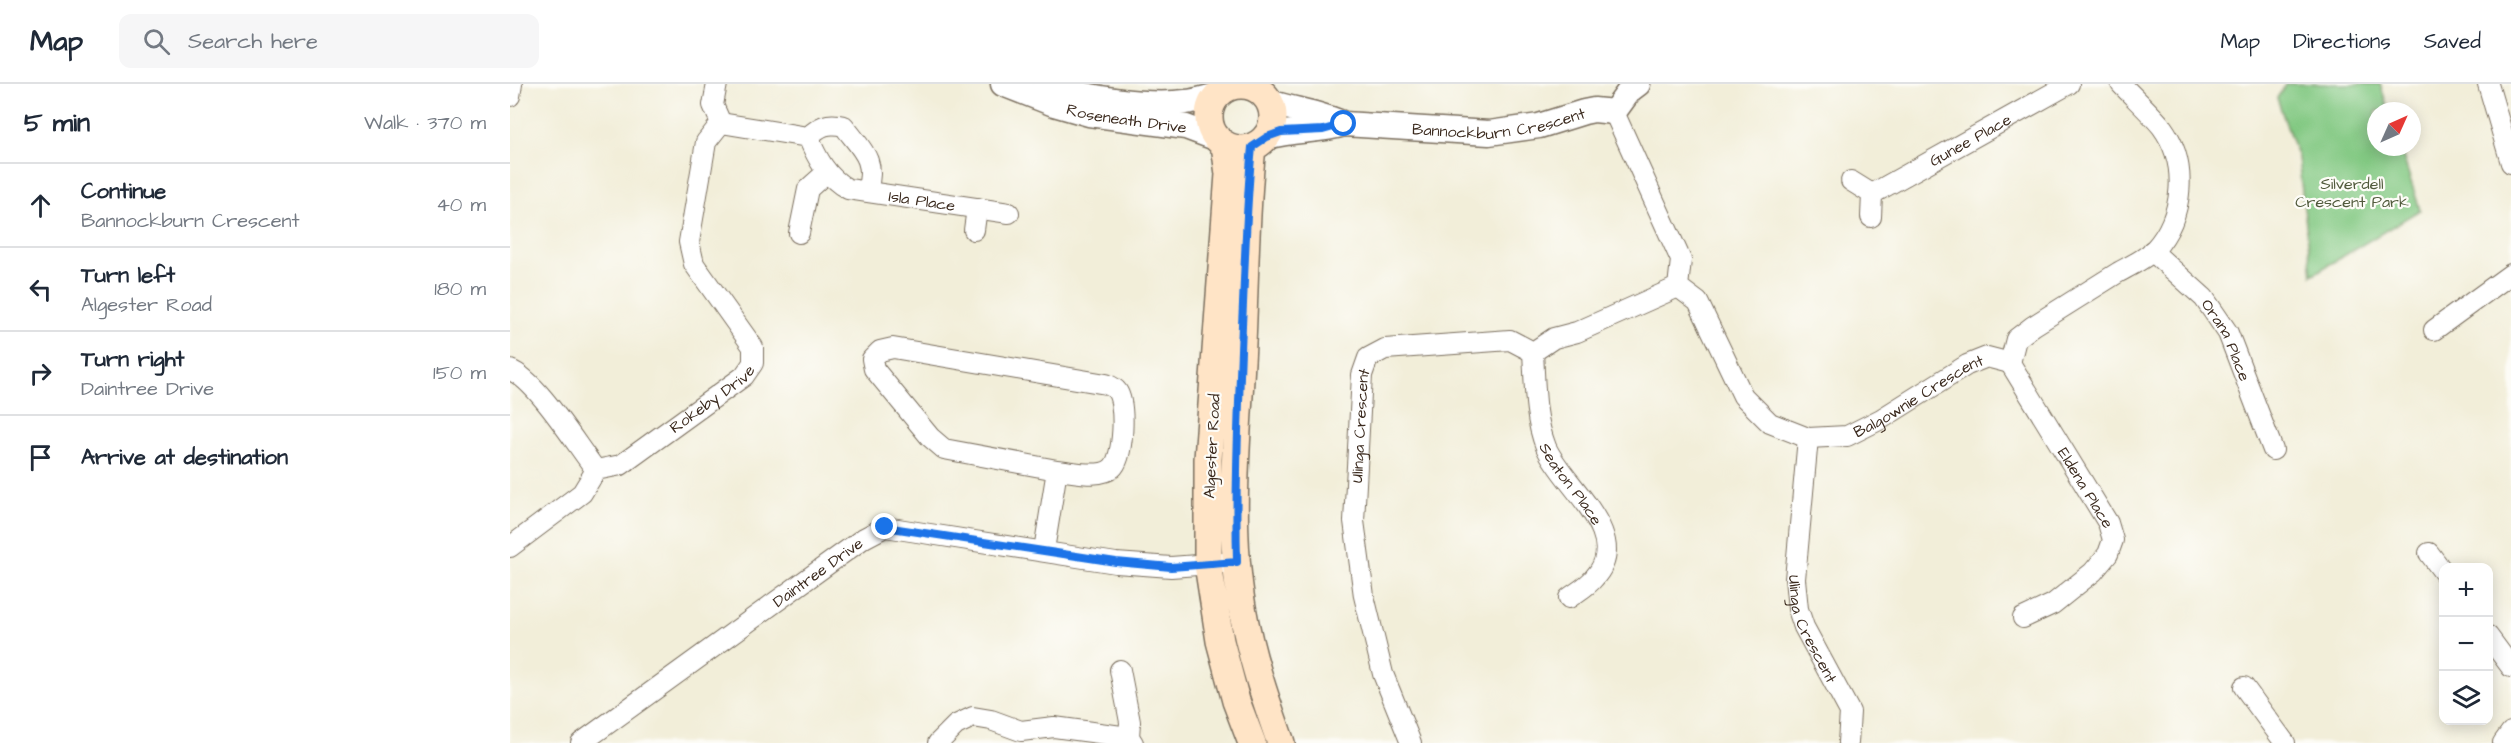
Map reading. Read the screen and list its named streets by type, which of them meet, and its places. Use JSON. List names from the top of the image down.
{
  "streets": {
    "main road": ["Algester Road"],
    "street": [
      "Roseneath Drive",
      "Bannockburn Crescent",
      "Gunee Place",
      "Isla Place",
      "Orana Place",
      "Balgownie Crescent",
      "Rokeby Drive",
      "Ulinga Crescent",
      "Seaton Place",
      "Eldena Place",
      "Daintree Drive"
    ]
  },
  "crossings": [
    ["Roseneath Drive", "Bannockburn Crescent"],
    ["Roseneath Drive", "Algester Road"],
    ["Bannockburn Crescent", "Algester Road"],
    ["Orana Place", "Balgownie Crescent"],
    ["Balgownie Crescent", "Ulinga Crescent"],
    ["Balgownie Crescent", "Eldena Place"],
    ["Ulinga Crescent", "Seaton Place"],
    ["Algester Road", "Daintree Drive"]
  ],
  "parks": ["Silverdell Crescent Park"],
  "north": "top right",
  "page": {
    "header": "Map",
    "search": "Search here",
    "nav": ["Map", "Directions", "Saved"],
    "heading": ["5 min", "Walk · 370 m"],
    "list": [
      ["Continue", "Bannockburn Crescent", "40 m"],
      ["Turn left", "Algester Road", "180 m"],
      ["Turn right", "Daintree Drive", "150 m"],
      "Arrive at destination"
    ],
    "map_buttons": ["+", "−"]
  }
}
